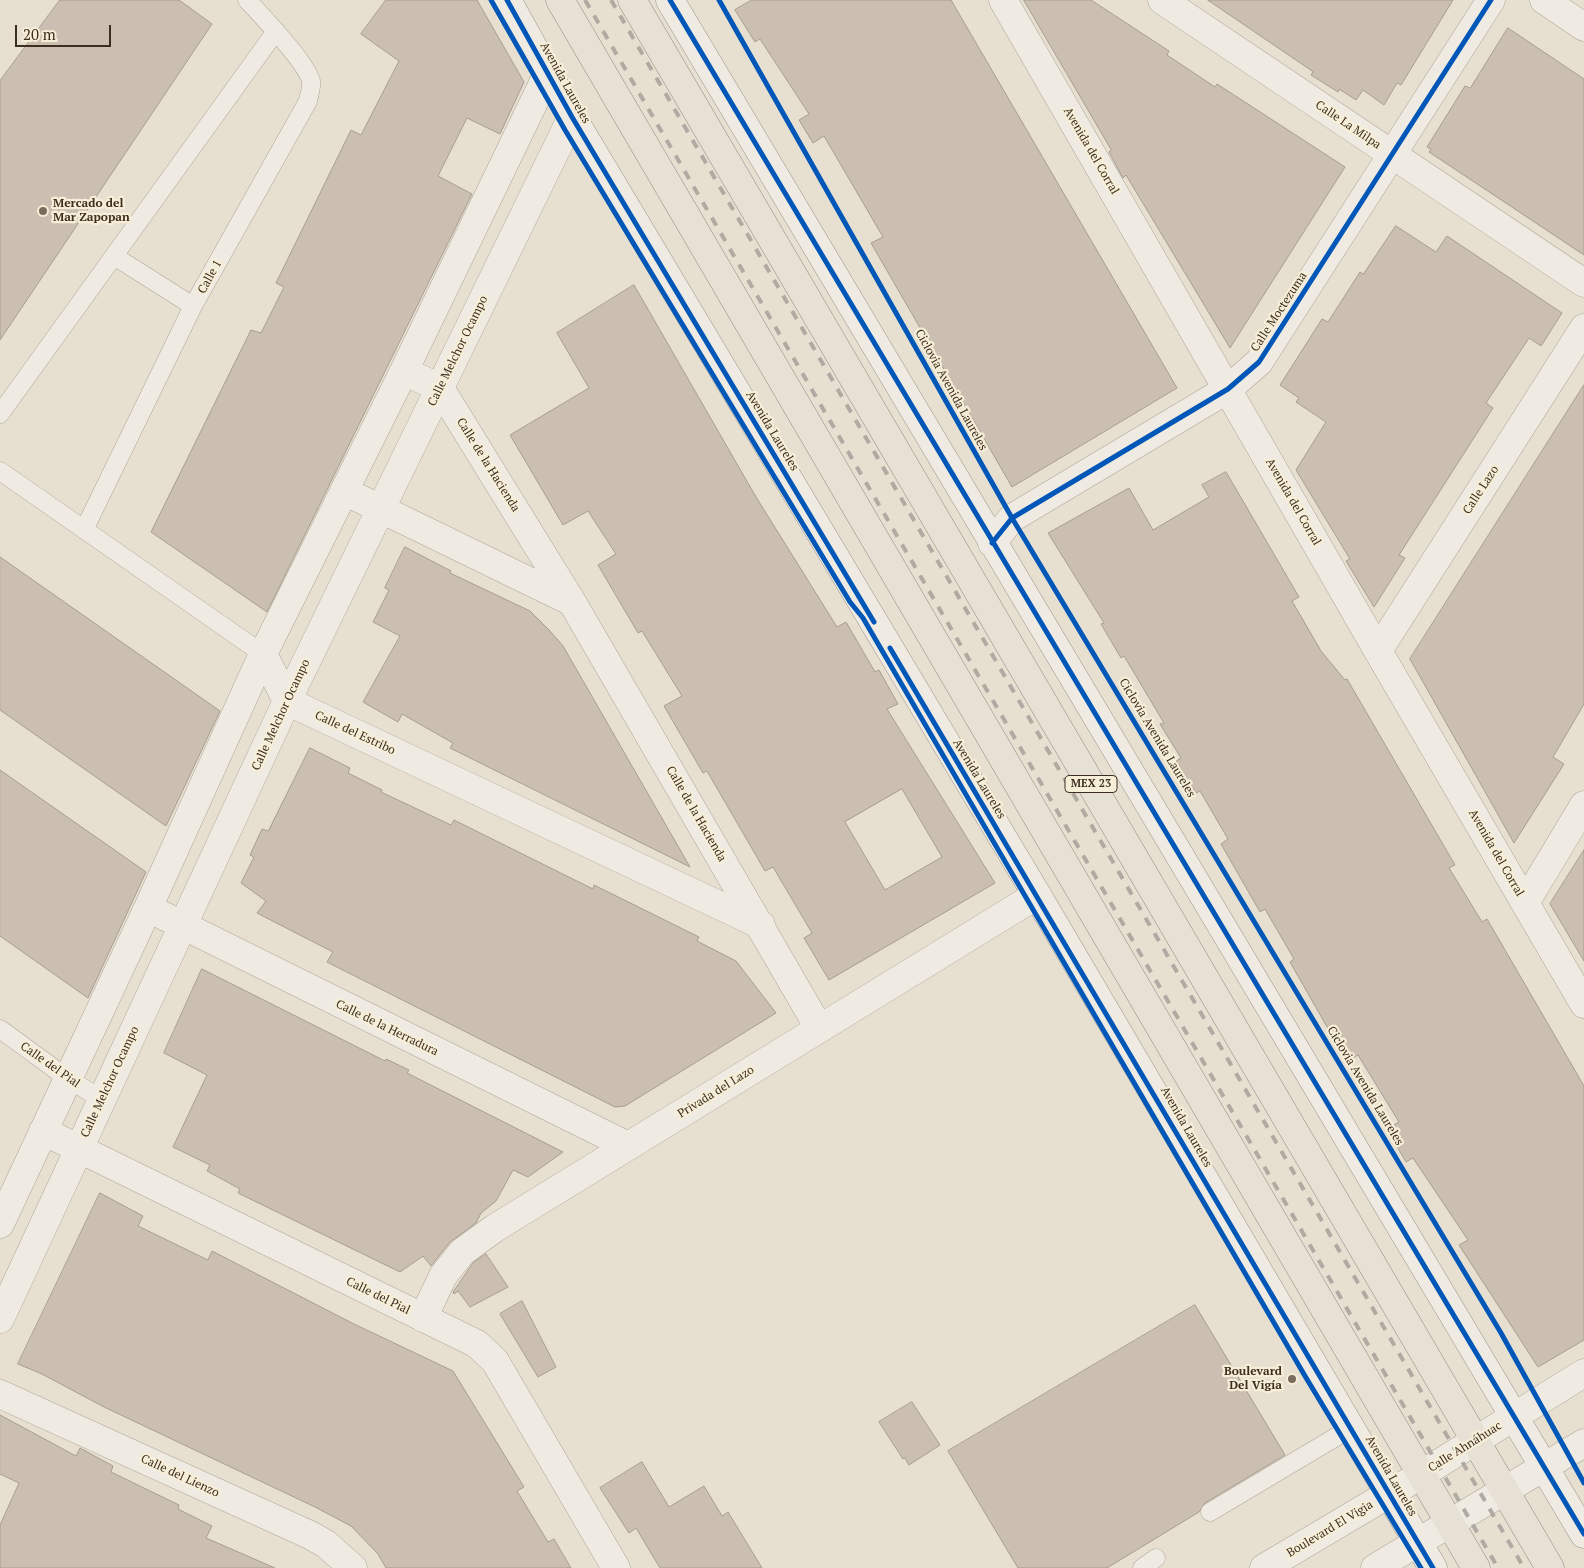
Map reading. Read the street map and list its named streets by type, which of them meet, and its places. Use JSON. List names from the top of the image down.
{
  "streets": {
    "main road": ["MEX 23"],
    "street": [
      "Avenida Laureles",
      "Calle La Milpa",
      "Avenida del Corral",
      "Calle Moctezuma",
      "Calle Melchor Ocampo",
      "Calle de la Hacienda",
      "Calle Lazo",
      "Calle del Estribo",
      "Calle de la Herradura",
      "Calle del Pial",
      "Privada del Lazo",
      "Calle Ahnáhuac",
      "Calle del Lienzo",
      "Boulevard El Vigia"
    ],
    "lane": ["Calle 1"],
    "cycle path": ["Ciclovia Avenida Laureles"]
  },
  "crossings": [
    ["Avenida Laureles", "Calle Melchor Ocampo"],
    ["Avenida Laureles", "Privada del Lazo"],
    ["Avenida Laureles", "Boulevard El Vigia"],
    ["Calle La Milpa", "Calle Moctezuma"],
    ["Avenida del Corral", "Calle Moctezuma"],
    ["Avenida del Corral", "Calle Lazo"],
    ["Calle Melchor Ocampo", "Calle de la Hacienda"],
    ["Calle Melchor Ocampo", "Calle del Estribo"],
    ["Calle Melchor Ocampo", "Calle de la Herradura"],
    ["Calle Melchor Ocampo", "Calle del Pial"],
    ["Calle de la Hacienda", "Calle del Estribo"],
    ["Calle de la Hacienda", "Privada del Lazo"],
    ["MEX 23", "Calle Ahnáhuac"],
    ["Calle de la Herradura", "Privada del Lazo"],
    ["Calle del Pial", "Privada del Lazo"],
    ["Calle Ahnáhuac", "Boulevard El Vigia"]
  ],
  "places": ["Mercado del Mar Zapopan", "Boulevard Del Vigía"],
  "scale_bar": "20 m"
}
